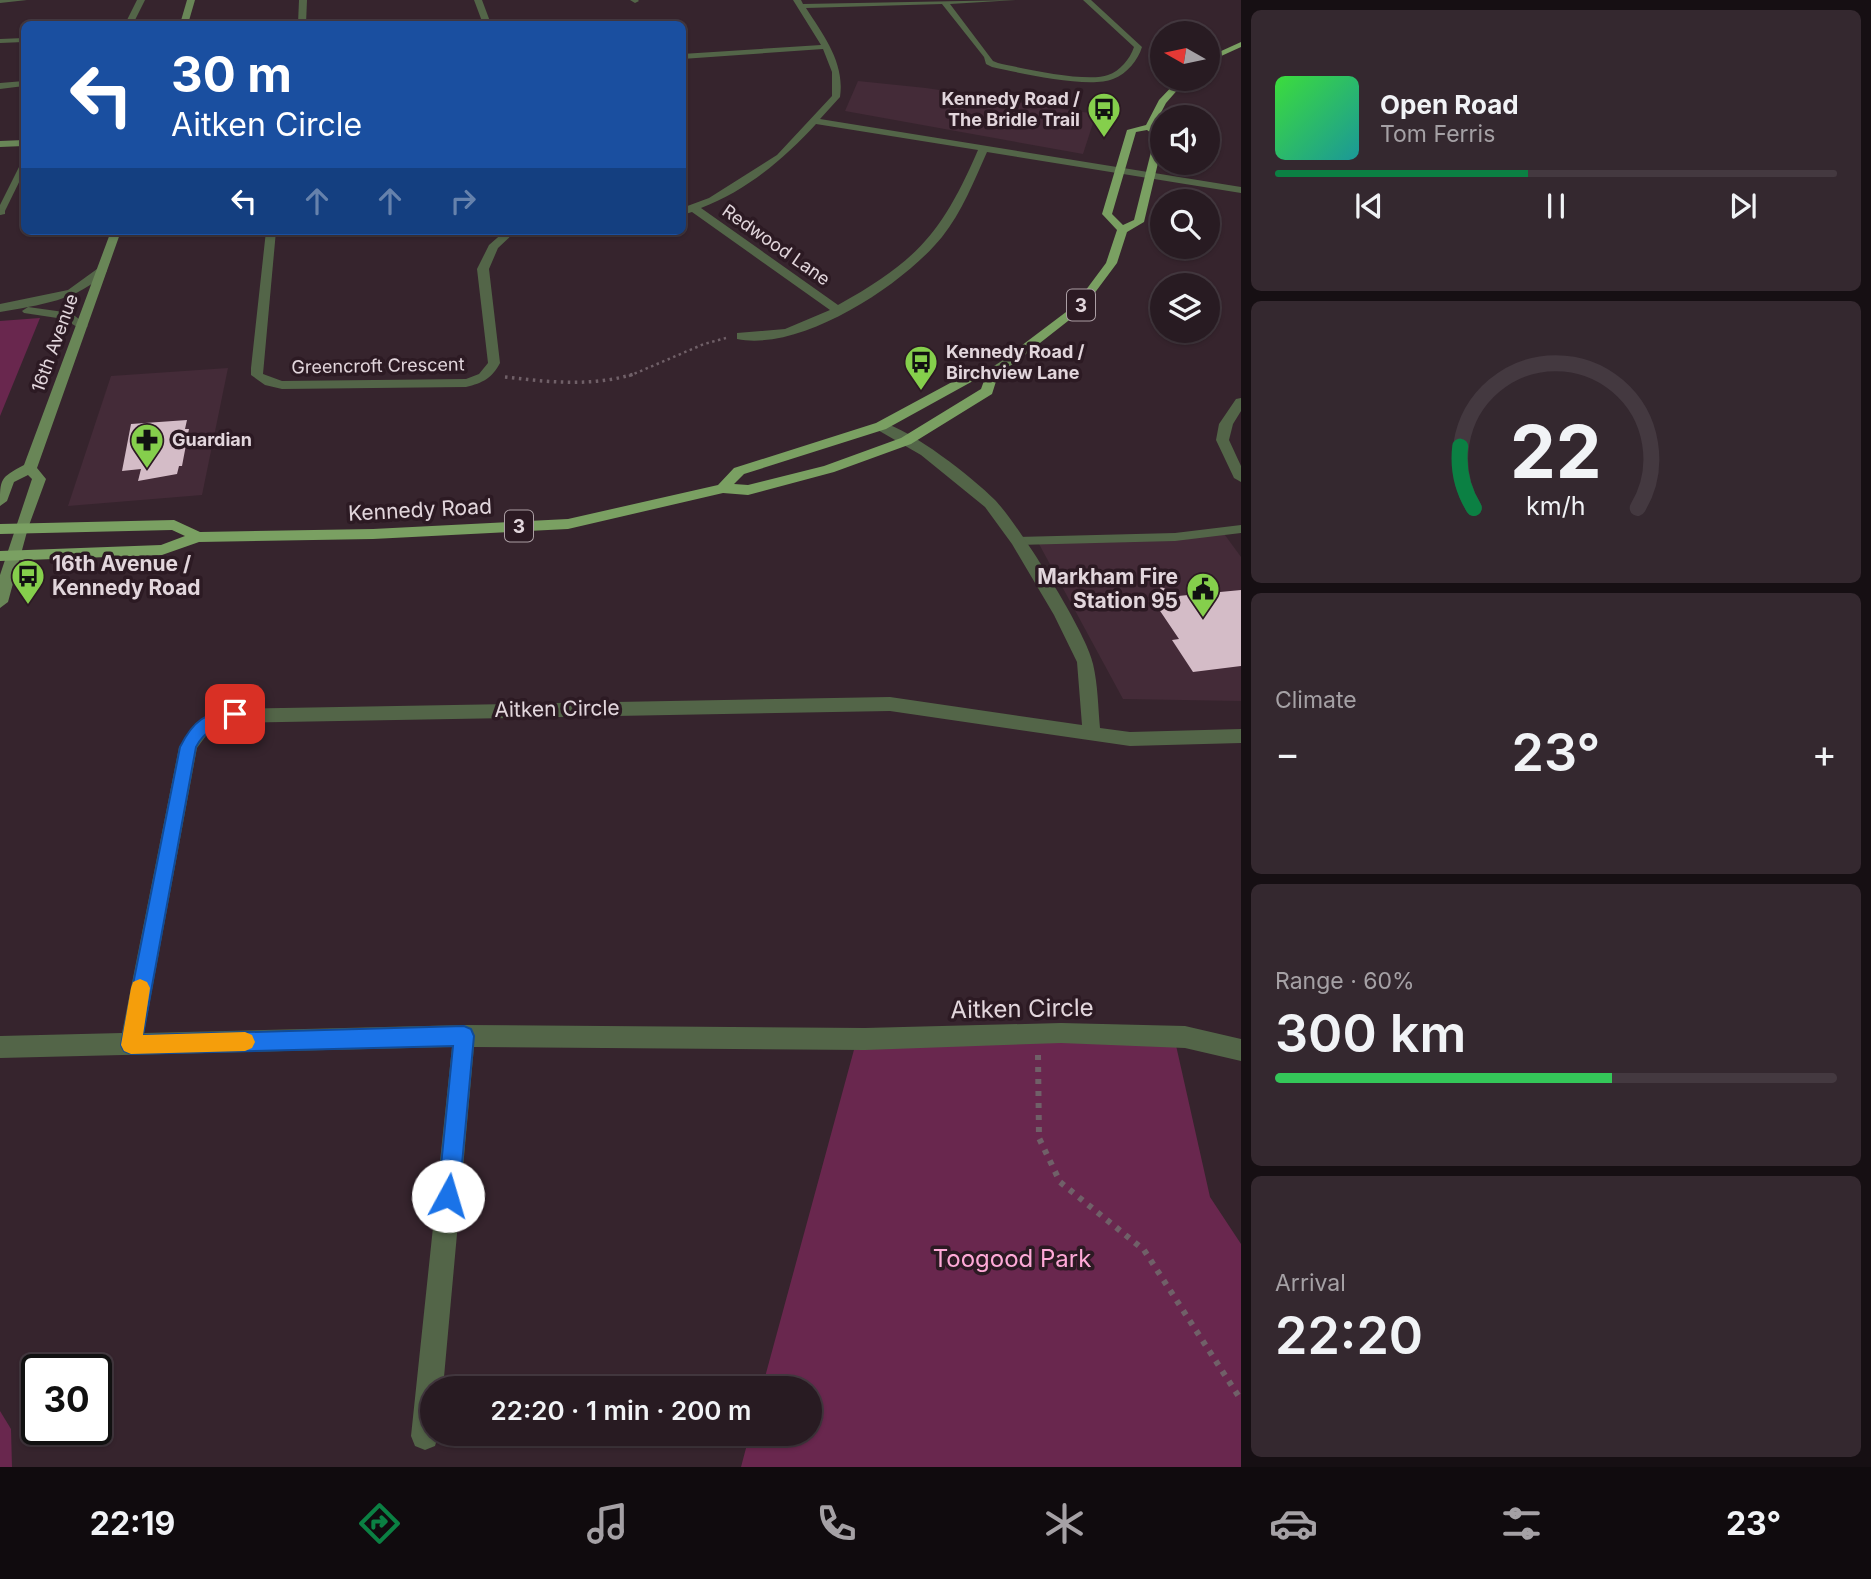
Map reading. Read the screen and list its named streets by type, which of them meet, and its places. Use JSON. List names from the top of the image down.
{
  "streets": {
    "main road": ["3", "16th Avenue", "Kennedy Road"],
    "street": ["Redwood Lane", "Greencroft Crescent", "Aitken Circle"]
  },
  "crossings": [
    ["16th Avenue", "Kennedy Road"]
  ],
  "parks": ["Toogood Park"],
  "places": {
    "bus stop": ["Kennedy Road / The Bridle Trail", "Kennedy Road / Birchview Lane", "16th Avenue / Kennedy Road"],
    "pharmacy": ["Guardian"],
    "public building": ["Markham Fire Station 95"]
  },
  "north": "left",
  "page": {
    "turn": ["30 m", "Aitken Circle"],
    "song": ["Open Road", "Tom Ferris"],
    "tile": [
      "Climate",
      ["Range · 60%", "300 km"],
      ["Arrival", "22:20"]
    ],
    "heat": ["−", "23°", "+"],
    "limit": "30",
    "trip": "22:20 · 1 min · 200 m",
    "tabs": ["22:19", "23°"],
    "gauge": ["22", "km/h"]
  }
}
